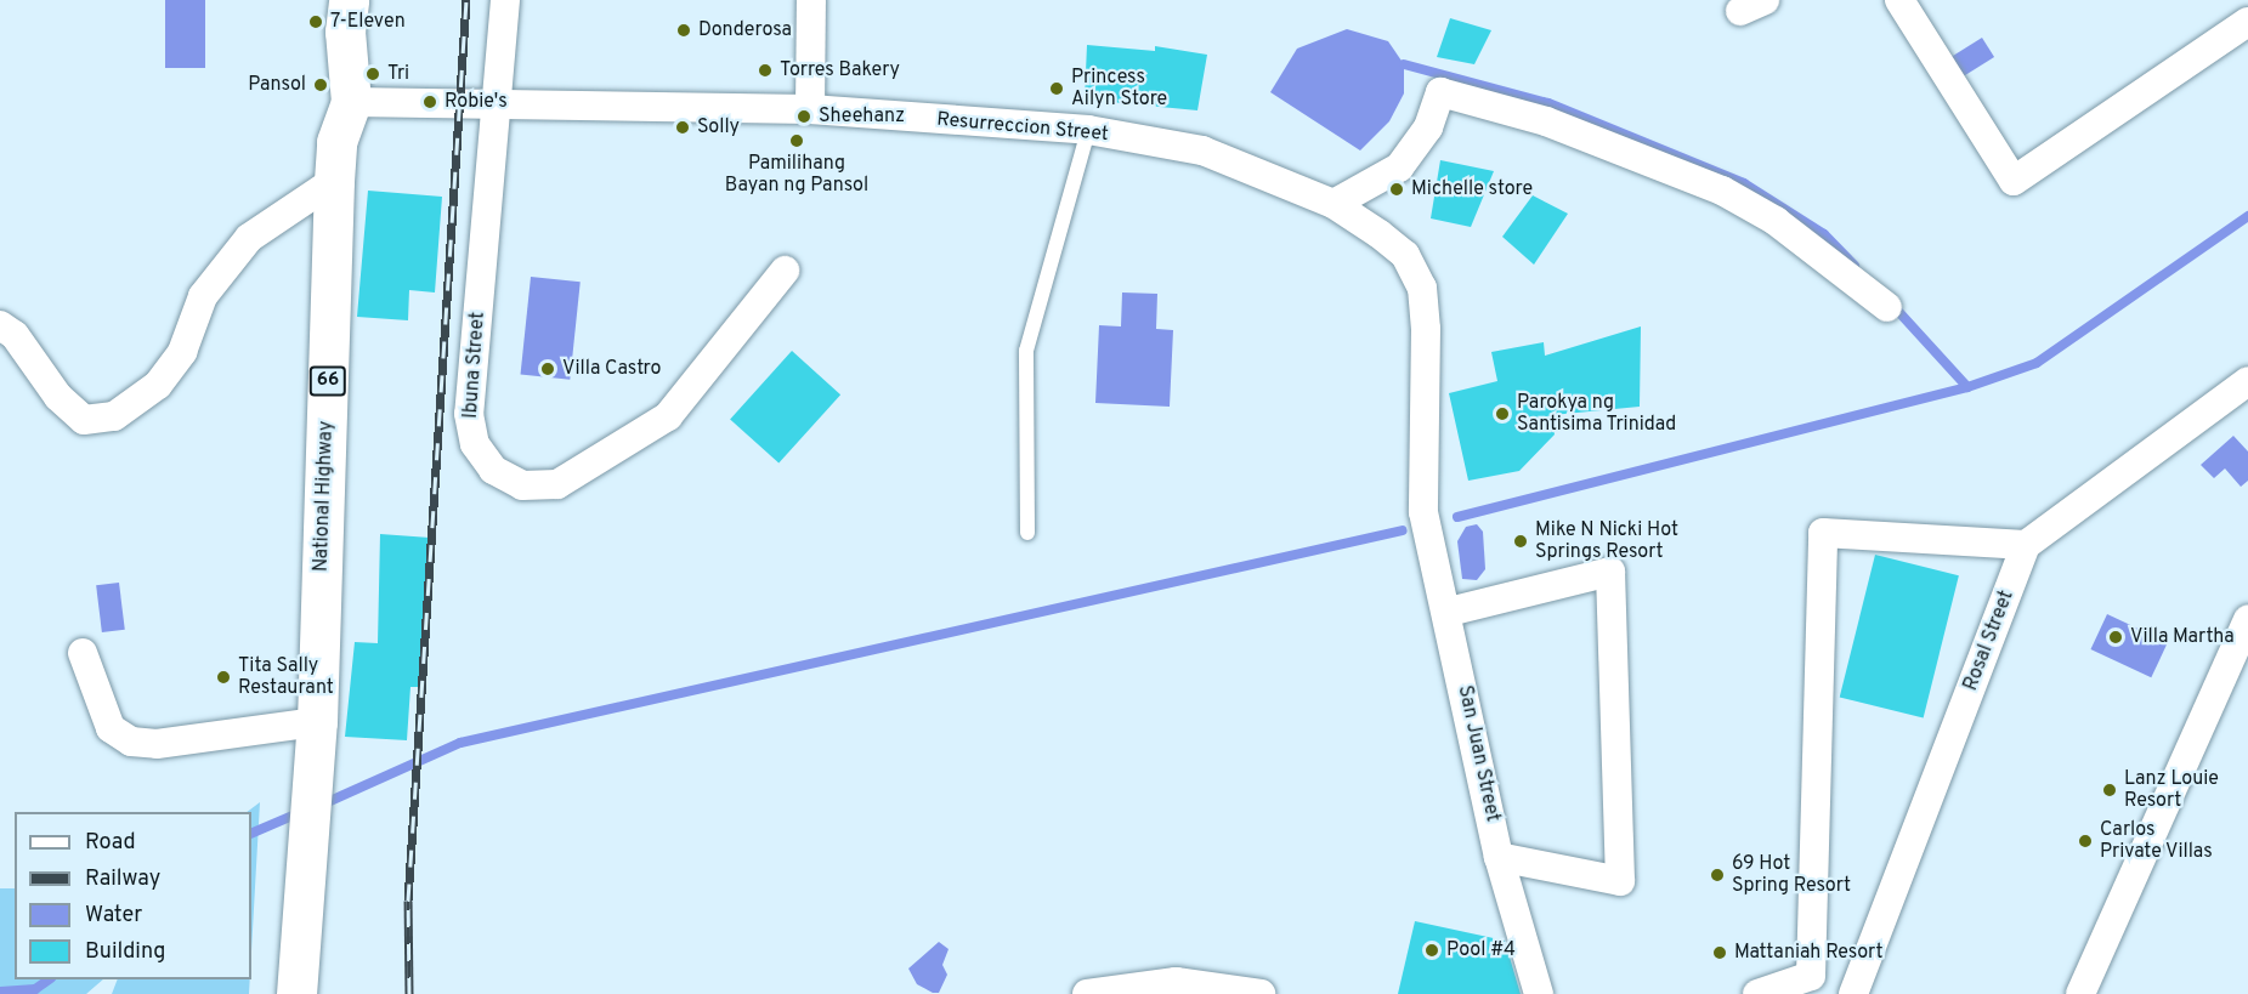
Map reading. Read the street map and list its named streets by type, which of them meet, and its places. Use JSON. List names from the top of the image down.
{
  "streets": {
    "main road": ["66", "National Highway"],
    "street": [
      "Resurreccion Street",
      "Ibuna Street",
      "Rosal Street",
      "San Juan Street"
    ]
  },
  "crossings": [
    ["Resurreccion Street", "Ibuna Street"],
    ["Resurreccion Street", "National Highway"],
    ["Resurreccion Street", "San Juan Street"]
  ],
  "places": [
    "7-Eleven",
    "Donderosa",
    "Torres Bakery",
    "Tri",
    "Pansol",
    "Princess Ailyn Store",
    "Robie's",
    "Sheehanz",
    "Solly",
    "Pamilihang Bayan ng Pansol",
    "Michelle store",
    "Villa Castro",
    "Parokya ng Santisima Trinidad",
    "Mike N Nicki Hot Springs Resort",
    "Villa Martha",
    "Tita Sally Restaurant",
    "Lanz Louie Resort",
    "Carlos Private Villas",
    "69 Hot Spring Resort",
    "Pool #4",
    "Mattaniah Resort"
  ],
  "legend": [
    "Road",
    "Railway",
    "Water",
    "Building"
  ]
}
